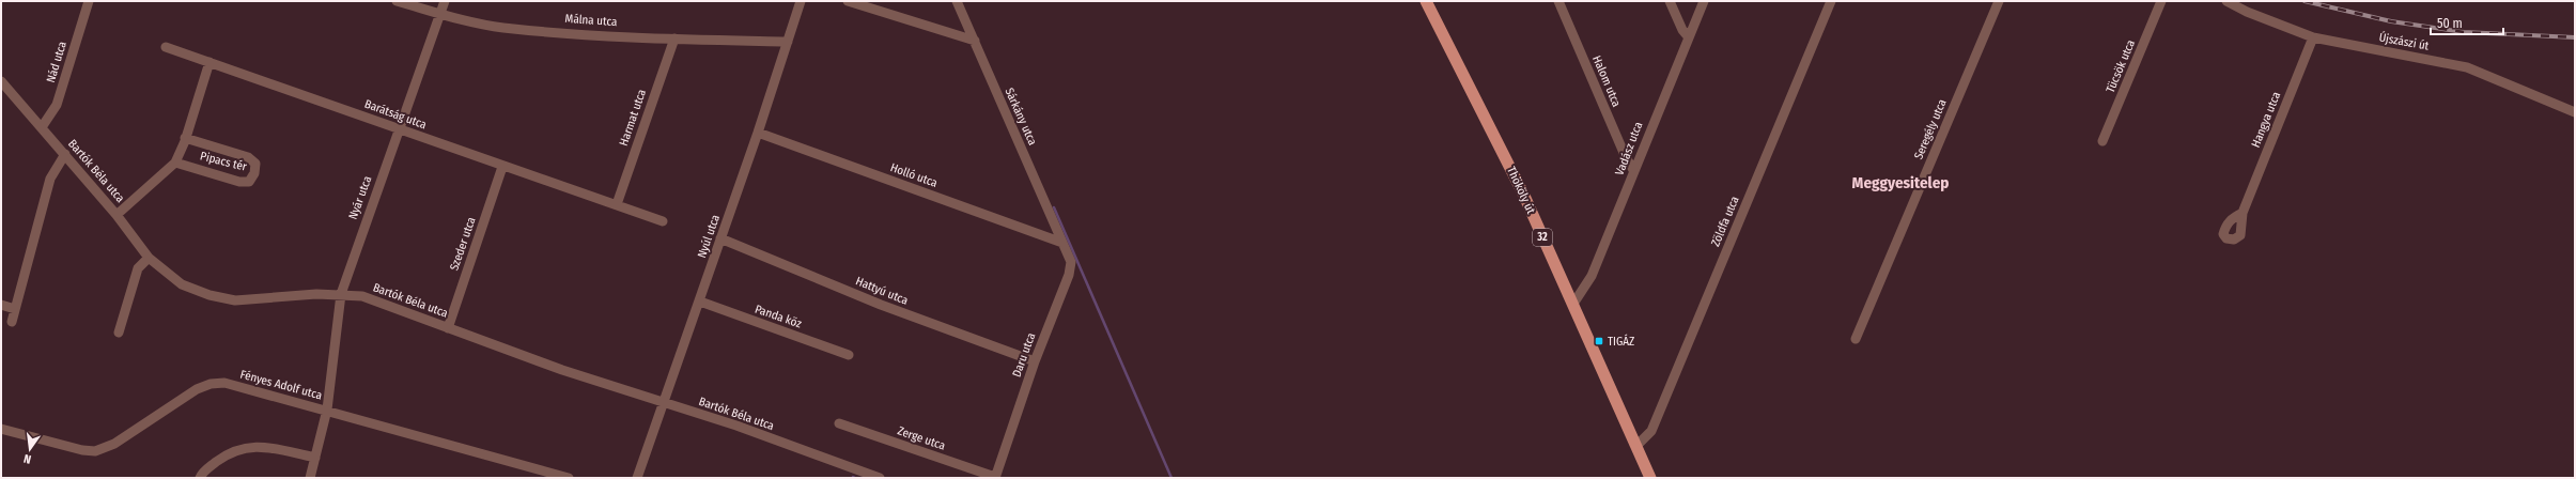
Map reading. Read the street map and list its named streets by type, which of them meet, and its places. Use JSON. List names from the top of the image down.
{
  "streets": {
    "main road": ["Thököly út", "32"],
    "street": [
      "Málna utca",
      "Újszászi út",
      "Nád utca",
      "Tücsök utca",
      "Halom utca",
      "Barátság utca",
      "Sárkány utca",
      "Harmat utca",
      "Hangya utca",
      "Seregély utca",
      "Vadász utca",
      "Pipacs tér",
      "Bartók Béla utca",
      "Holló utca",
      "Nyár utca",
      "Zöldfa utca",
      "Nyúl utca",
      "Szeder utca",
      "Hattyú utca",
      "Panda köz",
      "Daru utca",
      "Fényes Adolf utca",
      "Zerge utca"
    ]
  },
  "crossings": [
    ["Málna utca", "Harmat utca"],
    ["Málna utca", "Nyár utca"],
    ["Málna utca", "Nyúl utca"],
    ["Újszászi út", "Hangya utca"],
    ["Nád utca", "Bartók Béla utca"],
    ["Halom utca", "Vadász utca"],
    ["Barátság utca", "Harmat utca"],
    ["Barátság utca", "Nyár utca"],
    ["Barátság utca", "Szeder utca"],
    ["Sárkány utca", "Holló utca"],
    ["Sárkány utca", "Daru utca"],
    ["Vadász utca", "Thököly út"],
    ["Bartók Béla utca", "Nyár utca"],
    ["Bartók Béla utca", "Nyúl utca"],
    ["Bartók Béla utca", "Szeder utca"],
    ["Holló utca", "Nyúl utca"],
    ["Holló utca", "Daru utca"],
    ["Thököly út", "Zöldfa utca"],
    ["Nyár utca", "Fényes Adolf utca"],
    ["Nyúl utca", "Hattyú utca"],
    ["Nyúl utca", "Panda köz"],
    ["Hattyú utca", "Daru utca"],
    ["Daru utca", "Zerge utca"]
  ],
  "districts": ["Meggyesitelep"],
  "places": {
    "transit": ["TIGÁZ"]
  },
  "scale_bar": "50 m",
  "north": "bottom"
}
